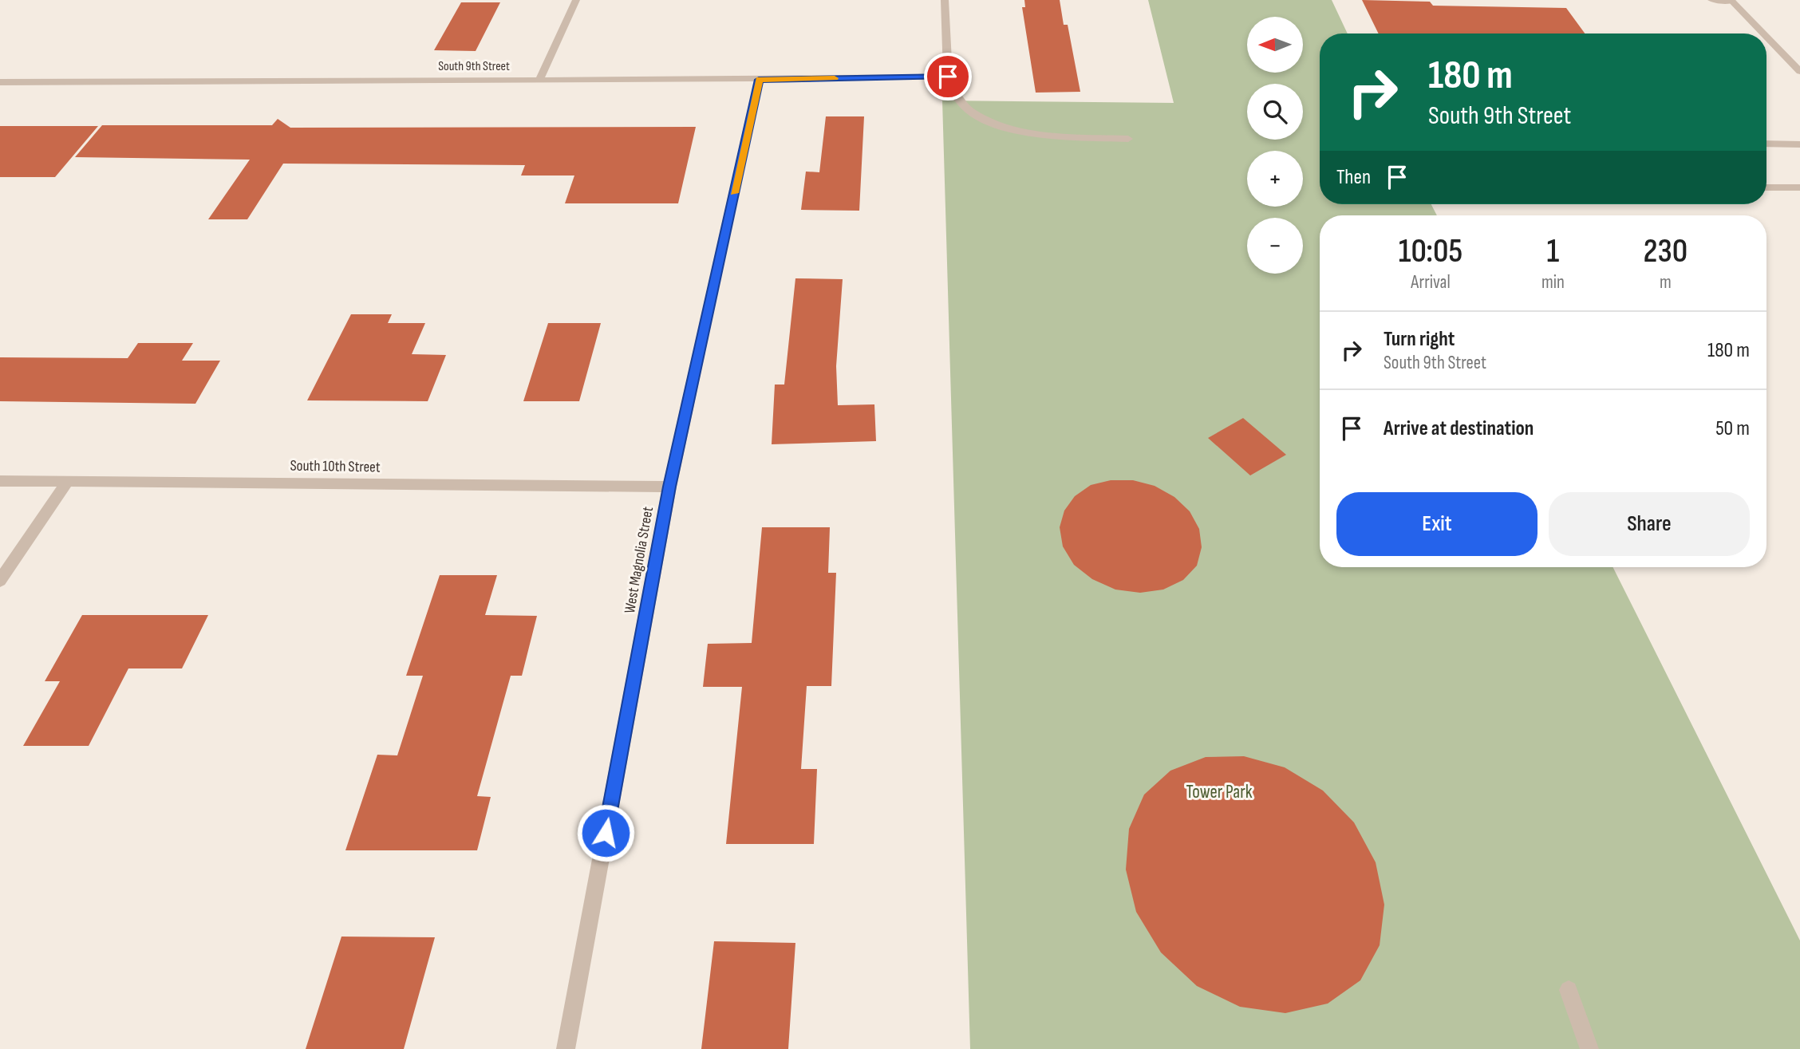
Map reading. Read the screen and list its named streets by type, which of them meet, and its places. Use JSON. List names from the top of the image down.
{
  "streets": {
    "street": ["South 9th Street", "South 10th Street", "West Magnolia Street"]
  },
  "crossings": [
    ["South 9th Street", "West Magnolia Street"],
    ["South 10th Street", "West Magnolia Street"]
  ],
  "parks": ["Tower Park"],
  "north": "left",
  "page": {
    "map_buttons": ["+", "−"],
    "turn": ["180 m", "South 9th Street"],
    "then": "Then",
    "eta": [
      "10:05",
      "Arrival",
      "1",
      "min",
      "230",
      "m"
    ],
    "list": [
      {
        "name": "Turn right",
        "note": "South 9th Street",
        "value": "180 m"
      },
      {
        "name": "Arrive at destination",
        "value": "50 m"
      }
    ],
    "buttons": ["Exit", "Share"]
  }
}
